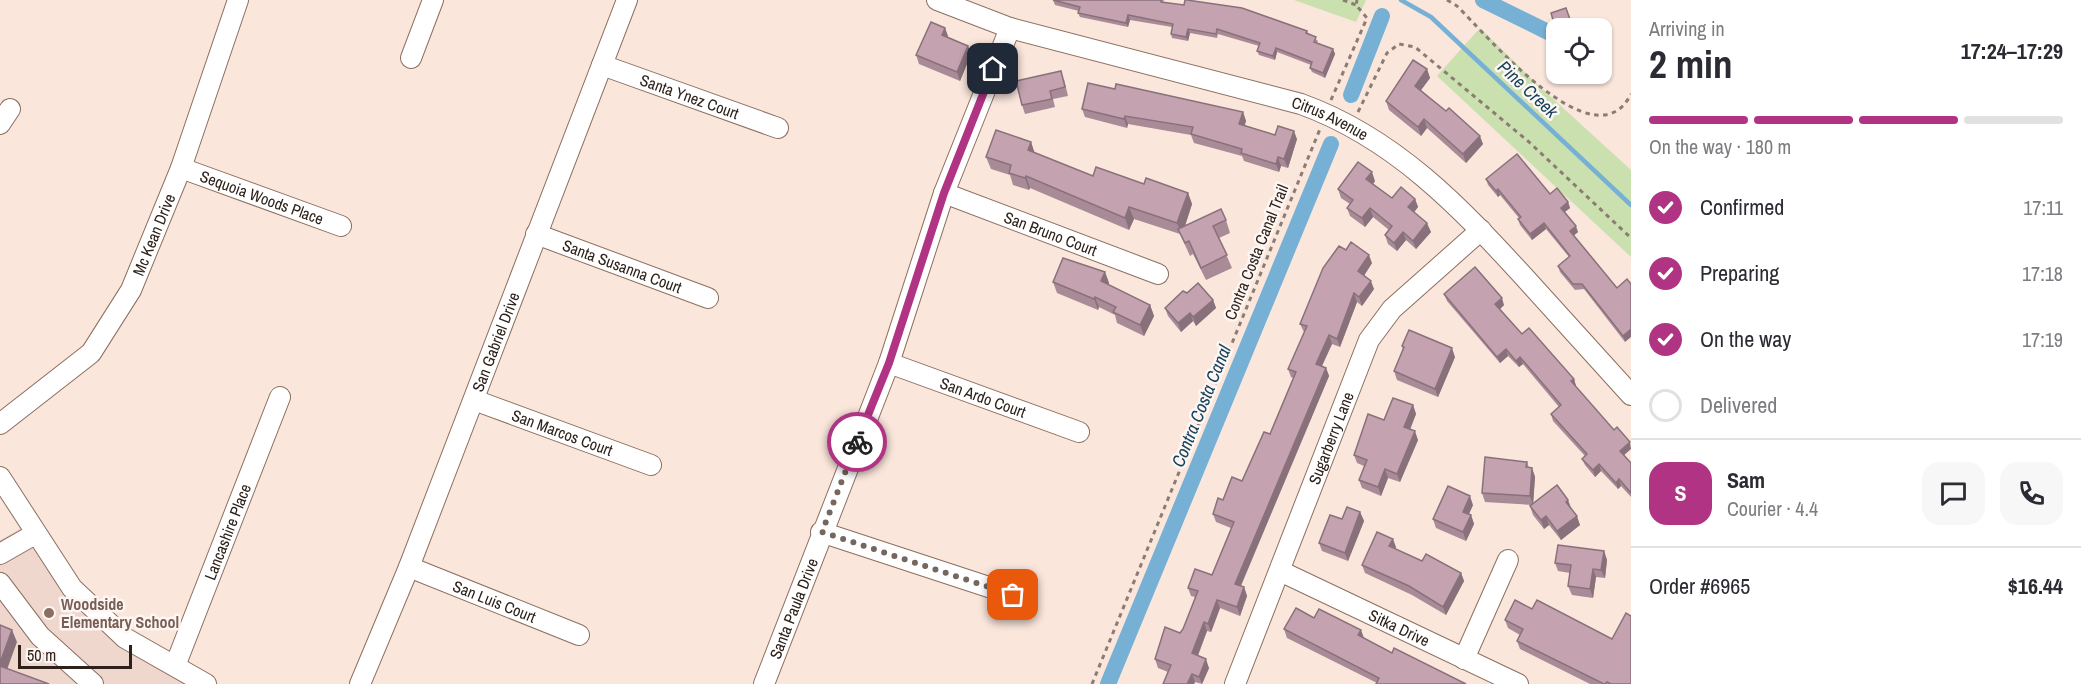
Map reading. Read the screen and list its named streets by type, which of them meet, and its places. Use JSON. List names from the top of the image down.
{
  "streets": {
    "street": [
      "Santa Ynez Court",
      "Citrus Avenue",
      "Sequoia Woods Place",
      "San Bruno Court",
      "Mc Kean Drive",
      "Santa Susanna Court",
      "San Gabriel Drive",
      "San Ardo Court",
      "San Marcos Court",
      "Sugarberry Lane",
      "Lancashire Place",
      "San Luis Court",
      "Santa Paula Drive",
      "Sitka Drive"
    ],
    "path": ["Contra Costa Canal Trail"]
  },
  "crossings": [
    ["Santa Ynez Court", "San Gabriel Drive"],
    ["Citrus Avenue", "Contra Costa Canal Trail"],
    ["Citrus Avenue", "Sugarberry Lane"],
    ["Citrus Avenue", "Santa Paula Drive"],
    ["Sequoia Woods Place", "Mc Kean Drive"],
    ["San Bruno Court", "Santa Paula Drive"],
    ["Santa Susanna Court", "San Gabriel Drive"],
    ["San Gabriel Drive", "San Marcos Court"],
    ["San Gabriel Drive", "San Luis Court"],
    ["San Ardo Court", "Santa Paula Drive"],
    ["Sugarberry Lane", "Sitka Drive"]
  ],
  "water": ["Pine Creek", "Contra Costa Canal"],
  "places": ["Woodside Elementary School"],
  "scale_bar": "50 m",
  "page": {
    "heading": ["2 min", "Arriving in", "17:24–17:29"],
    "panel": [
      "Sam",
      "Courier · 4.4",
      "Order #6965",
      "$16.44"
    ],
    "bar": "On the way · 180 m",
    "list": [
      ["Confirmed", "17:11"],
      ["Preparing", "17:18"],
      ["On the way", "17:19"],
      "Delivered"
    ],
    "round": "S",
    "scale": "50 m"
  }
}
